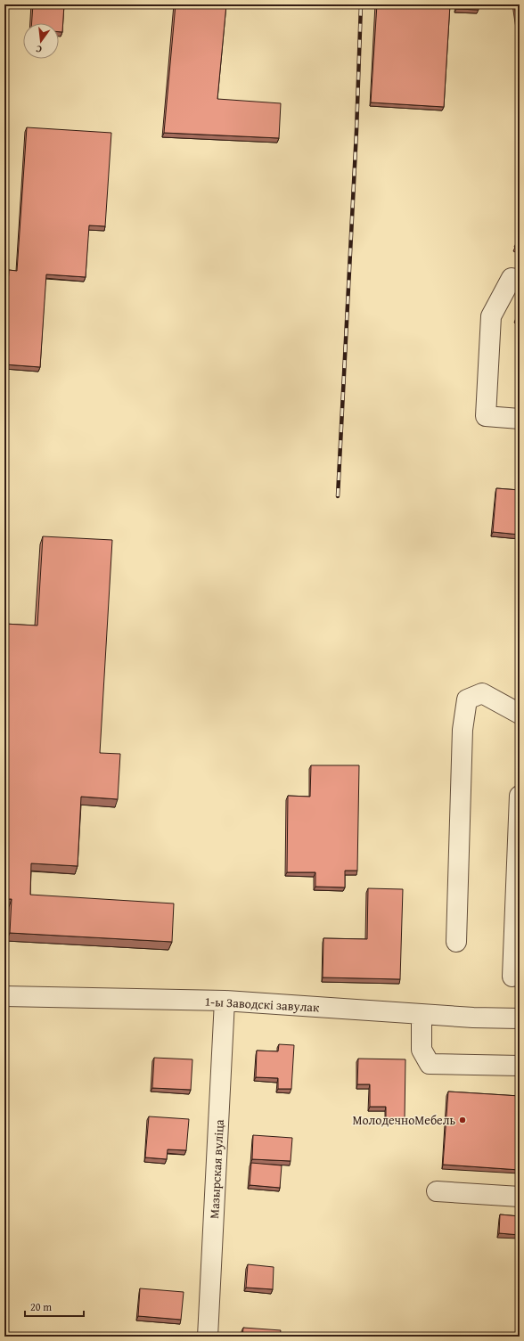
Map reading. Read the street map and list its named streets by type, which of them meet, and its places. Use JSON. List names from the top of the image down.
{
  "streets": {
    "street": ["1-ы Заводскі завулак", "Мазырская вуліца"]
  },
  "crossings": [
    ["1-ы Заводскі завулак", "Мазырская вуліца"]
  ],
  "places": ["МолодечноМебель"],
  "scale_bar": "20 m",
  "north": "bottom"
}
